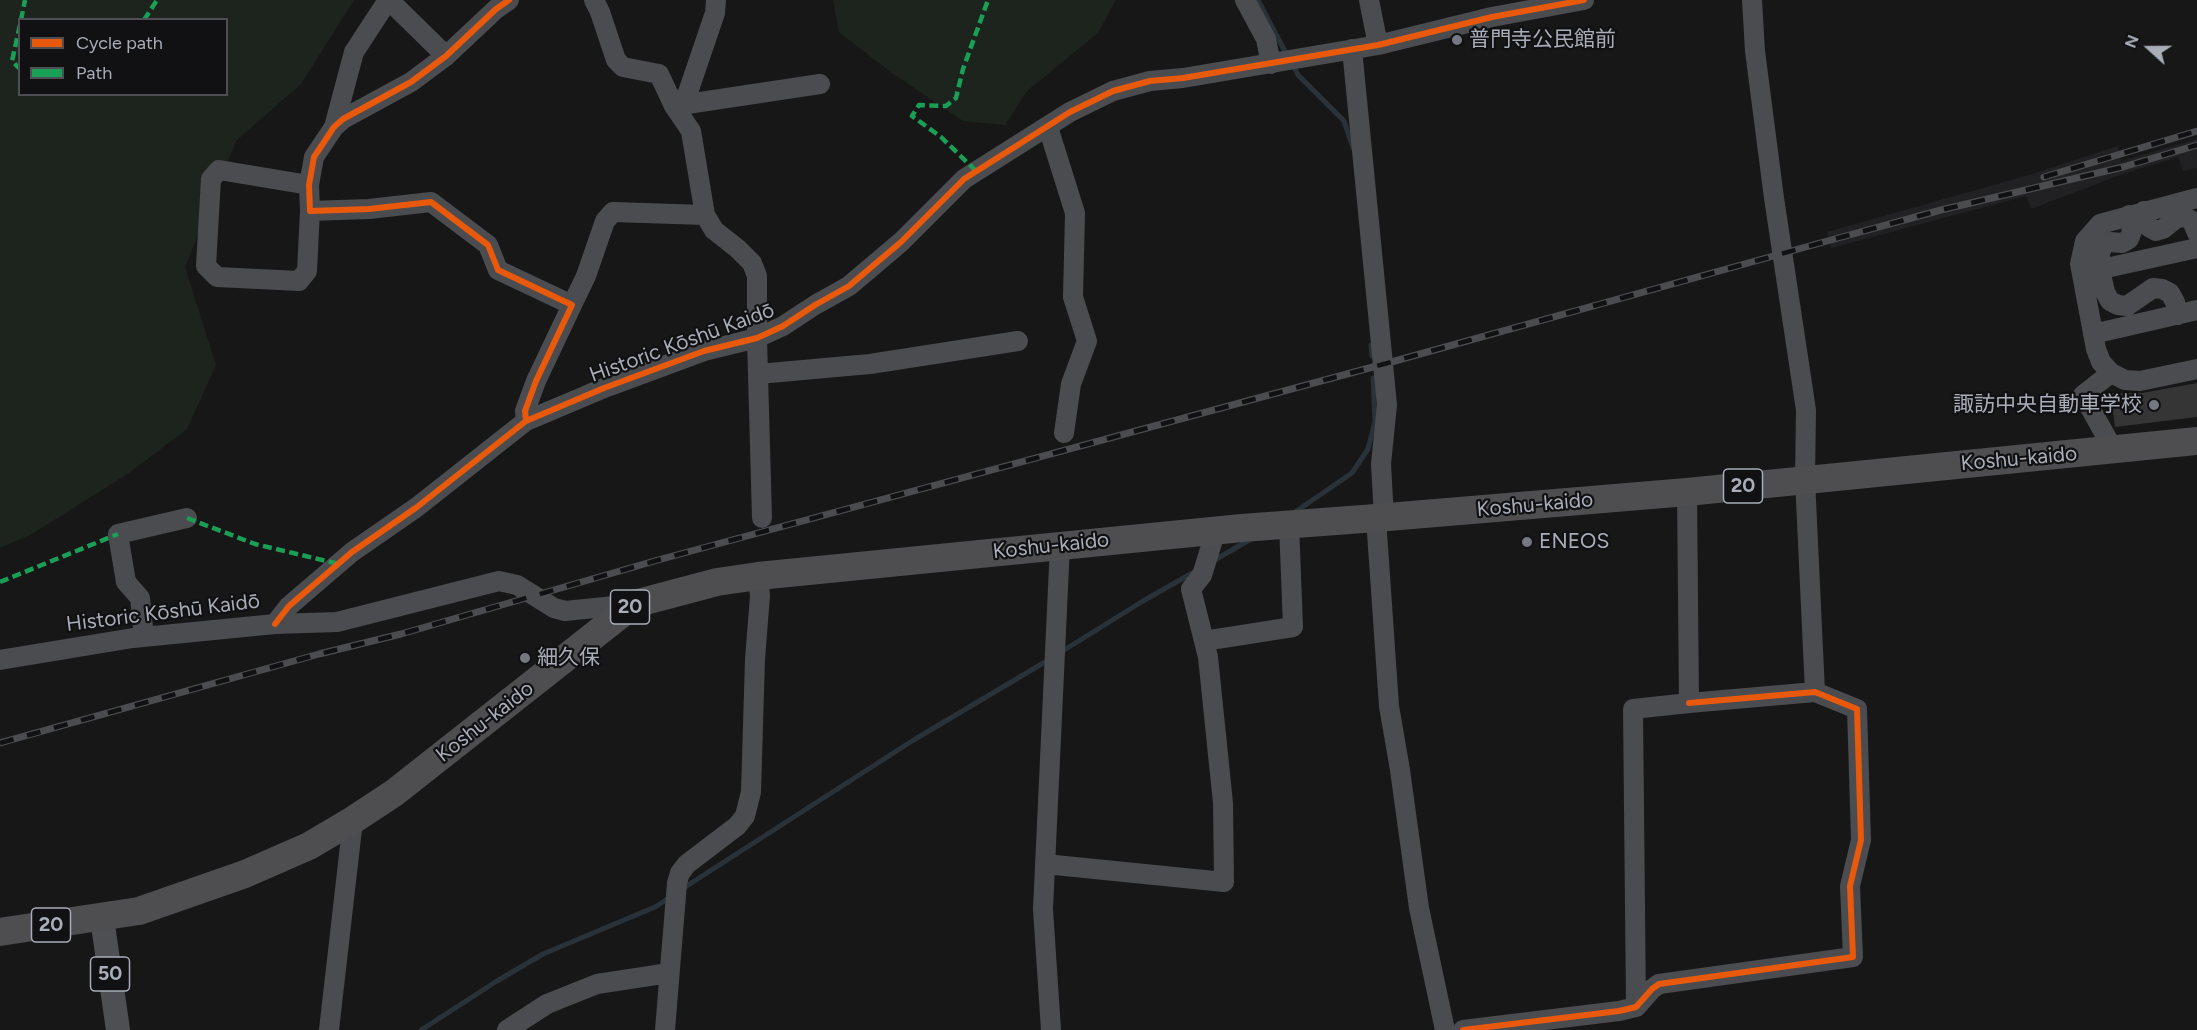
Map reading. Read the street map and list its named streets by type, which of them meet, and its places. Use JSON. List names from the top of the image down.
{
  "streets": {
    "highway": ["Koshu-kaido", "20"],
    "main road": ["50"],
    "street": ["Historic Kōshū Kaidō"]
  },
  "crossings": [
    ["Koshu-kaido", "50"]
  ],
  "places": [
    "普門寺公民館前",
    "諏訪中央自動車学校",
    "ENEOS",
    "細久保"
  ],
  "legend": ["Cycle path", "Path"],
  "north": "left"
}
